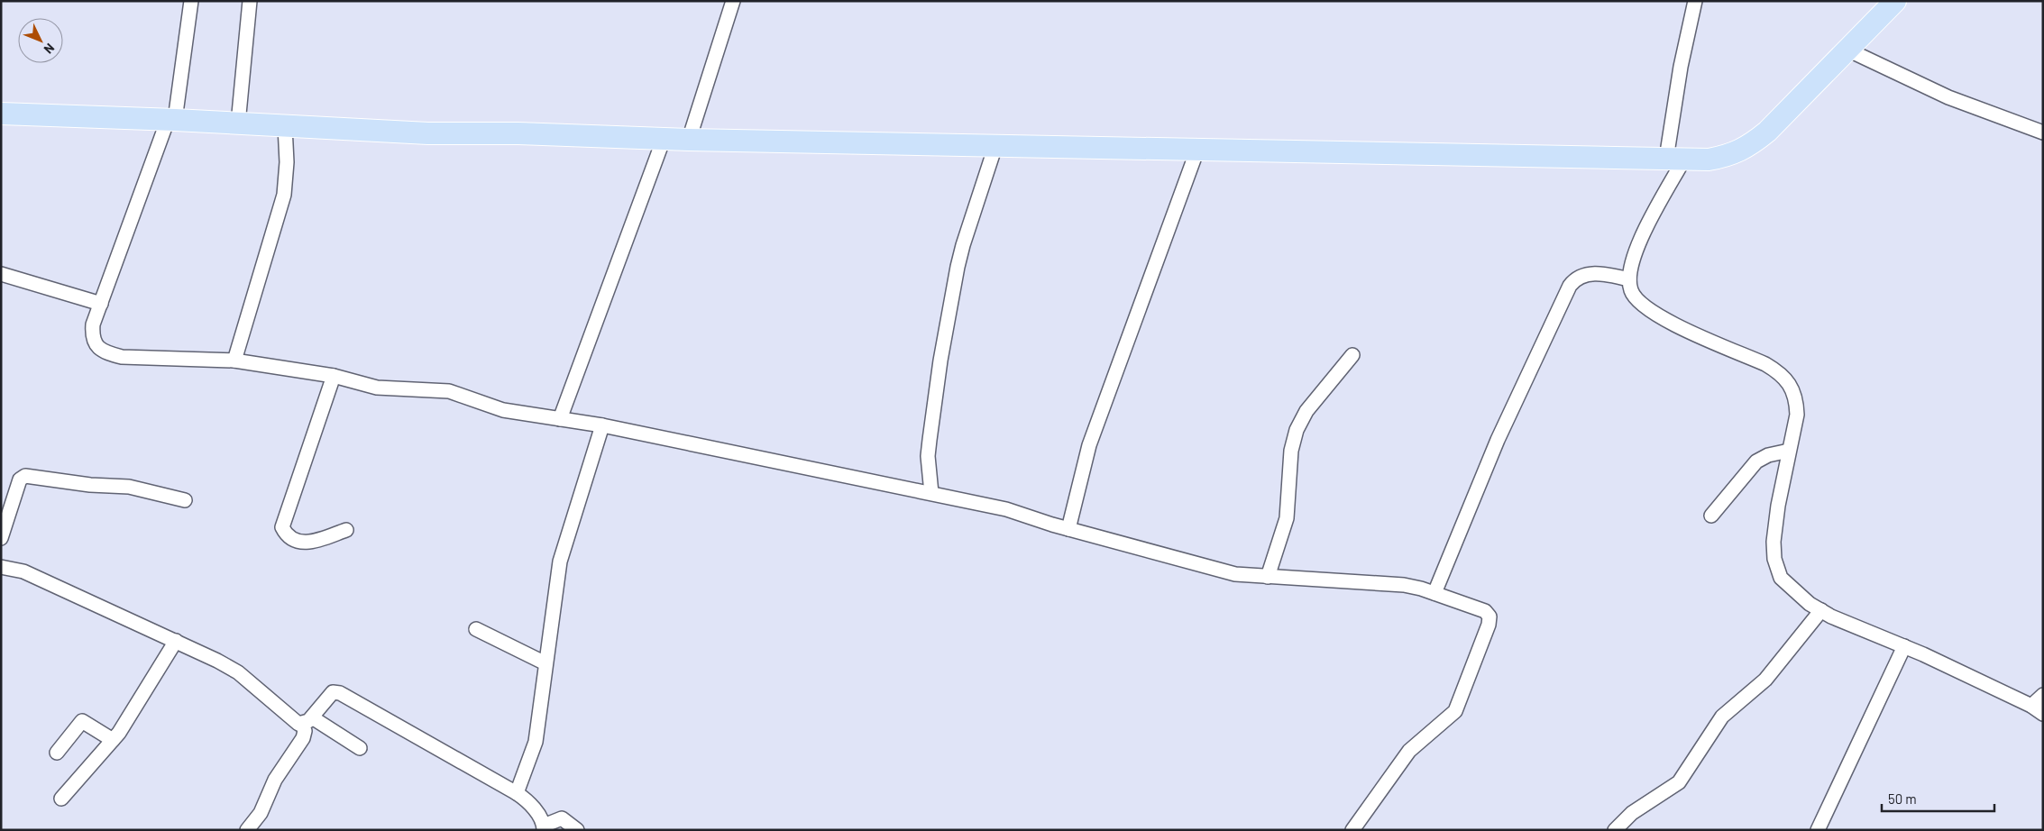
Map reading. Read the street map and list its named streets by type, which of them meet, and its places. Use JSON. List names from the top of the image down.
{
  "scale_bar": "50 m",
  "north": "bottom right"
}
